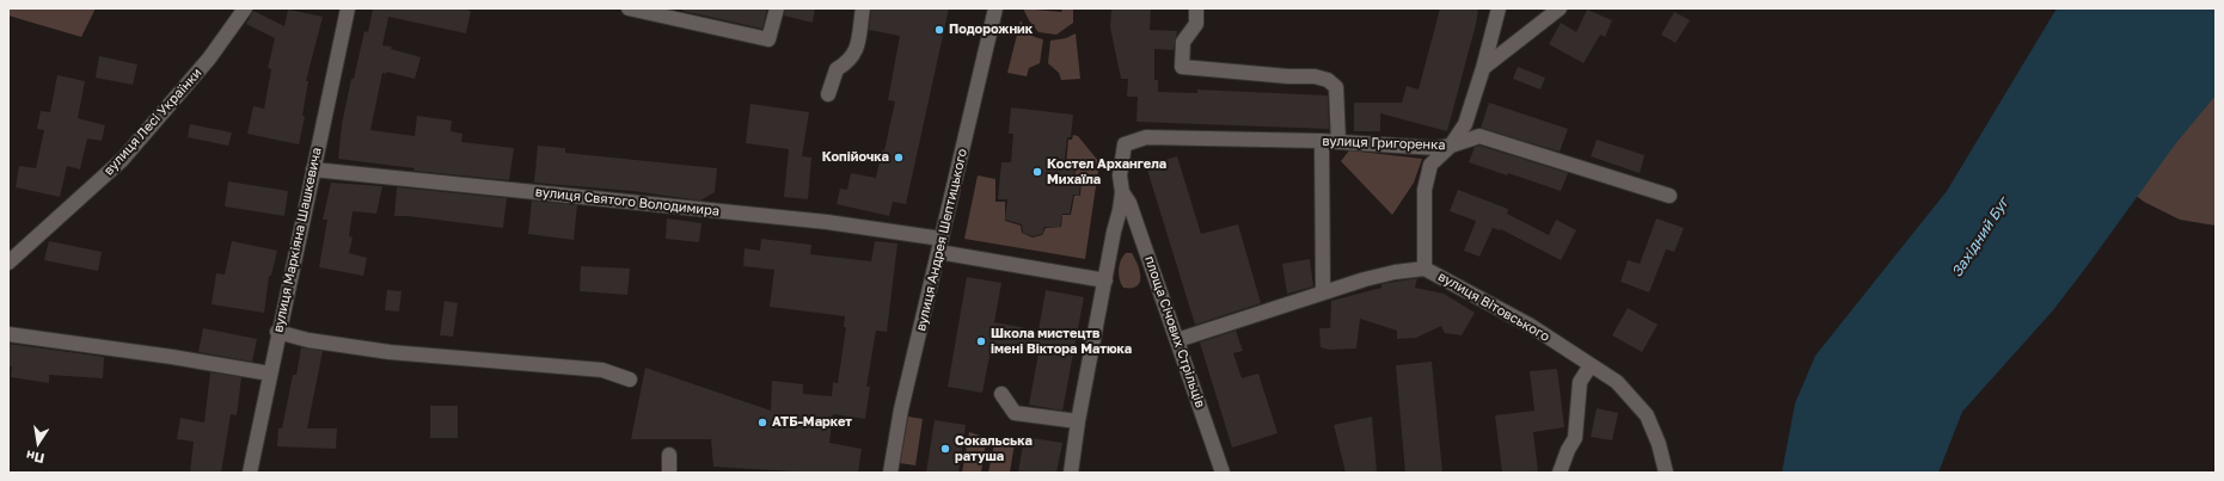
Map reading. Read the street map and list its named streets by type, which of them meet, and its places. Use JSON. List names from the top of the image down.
{
  "streets": {
    "street": [
      "вулиця Лесі Українки",
      "вулиця Григоренка",
      "вулиця Святого Володимира",
      "вулиця Маркіяна Шашкевича",
      "вулиця Андрея Шептицького",
      "вулиця Вітовського",
      "площа Січових Стрільців"
    ]
  },
  "crossings": [
    ["вулиця Григоренка", "площа Січових Стрільців"],
    ["вулиця Святого Володимира", "вулиця Маркіяна Шашкевича"],
    ["вулиця Святого Володимира", "вулиця Андрея Шептицького"],
    ["вулиця Святого Володимира", "площа Січових Стрільців"],
    ["вулиця Вітовського", "площа Січових Стрільців"]
  ],
  "water": ["Західний Буг"],
  "places": [
    "Подорожник",
    "Копійочка",
    "Костел Архангела Михаїла",
    "Школа мистецтв імені Віктора Матюка",
    "АТБ-Маркет",
    "Сокальська ратуша"
  ],
  "north": "bottom"
}
